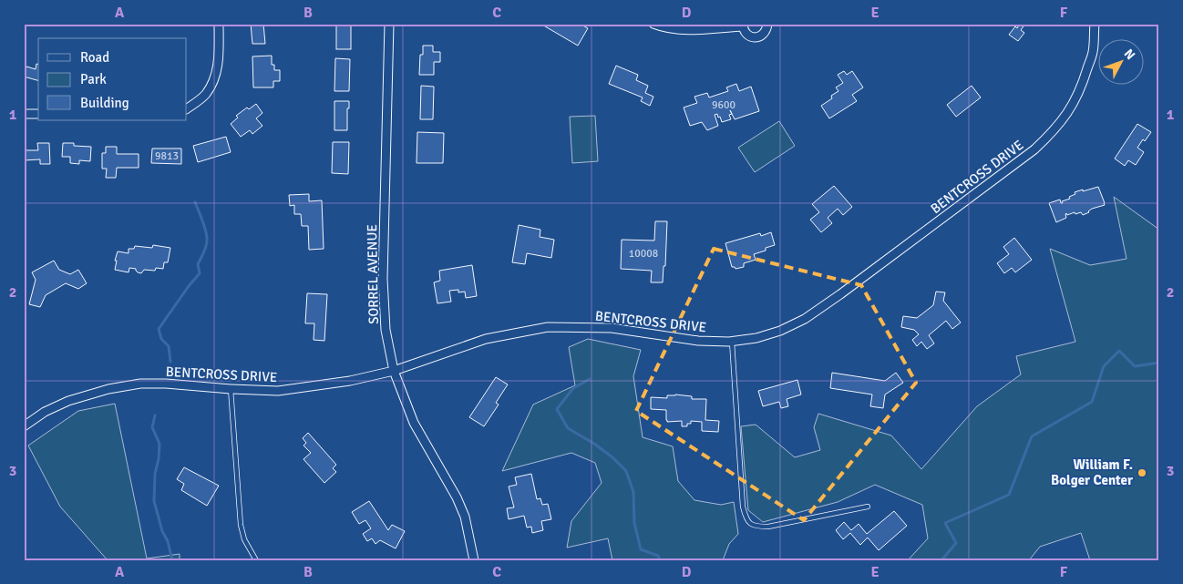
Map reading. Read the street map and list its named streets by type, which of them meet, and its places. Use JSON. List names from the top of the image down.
{
  "streets": {
    "street": ["BENTCROSS DRIVE", "SORREL AVENUE"]
  },
  "crossings": [
    ["BENTCROSS DRIVE", "SORREL AVENUE"]
  ],
  "places": ["William F. Bolger Center"],
  "house_numbers": ["9600", "9813", "10008"],
  "legend": ["Road", "Park", "Building"],
  "north": "top right",
  "grid": {
    "columns": [
      "A",
      "B",
      "C",
      "D",
      "E",
      "F"
    ],
    "rows": ["1", "2", "3"]
  }
}
